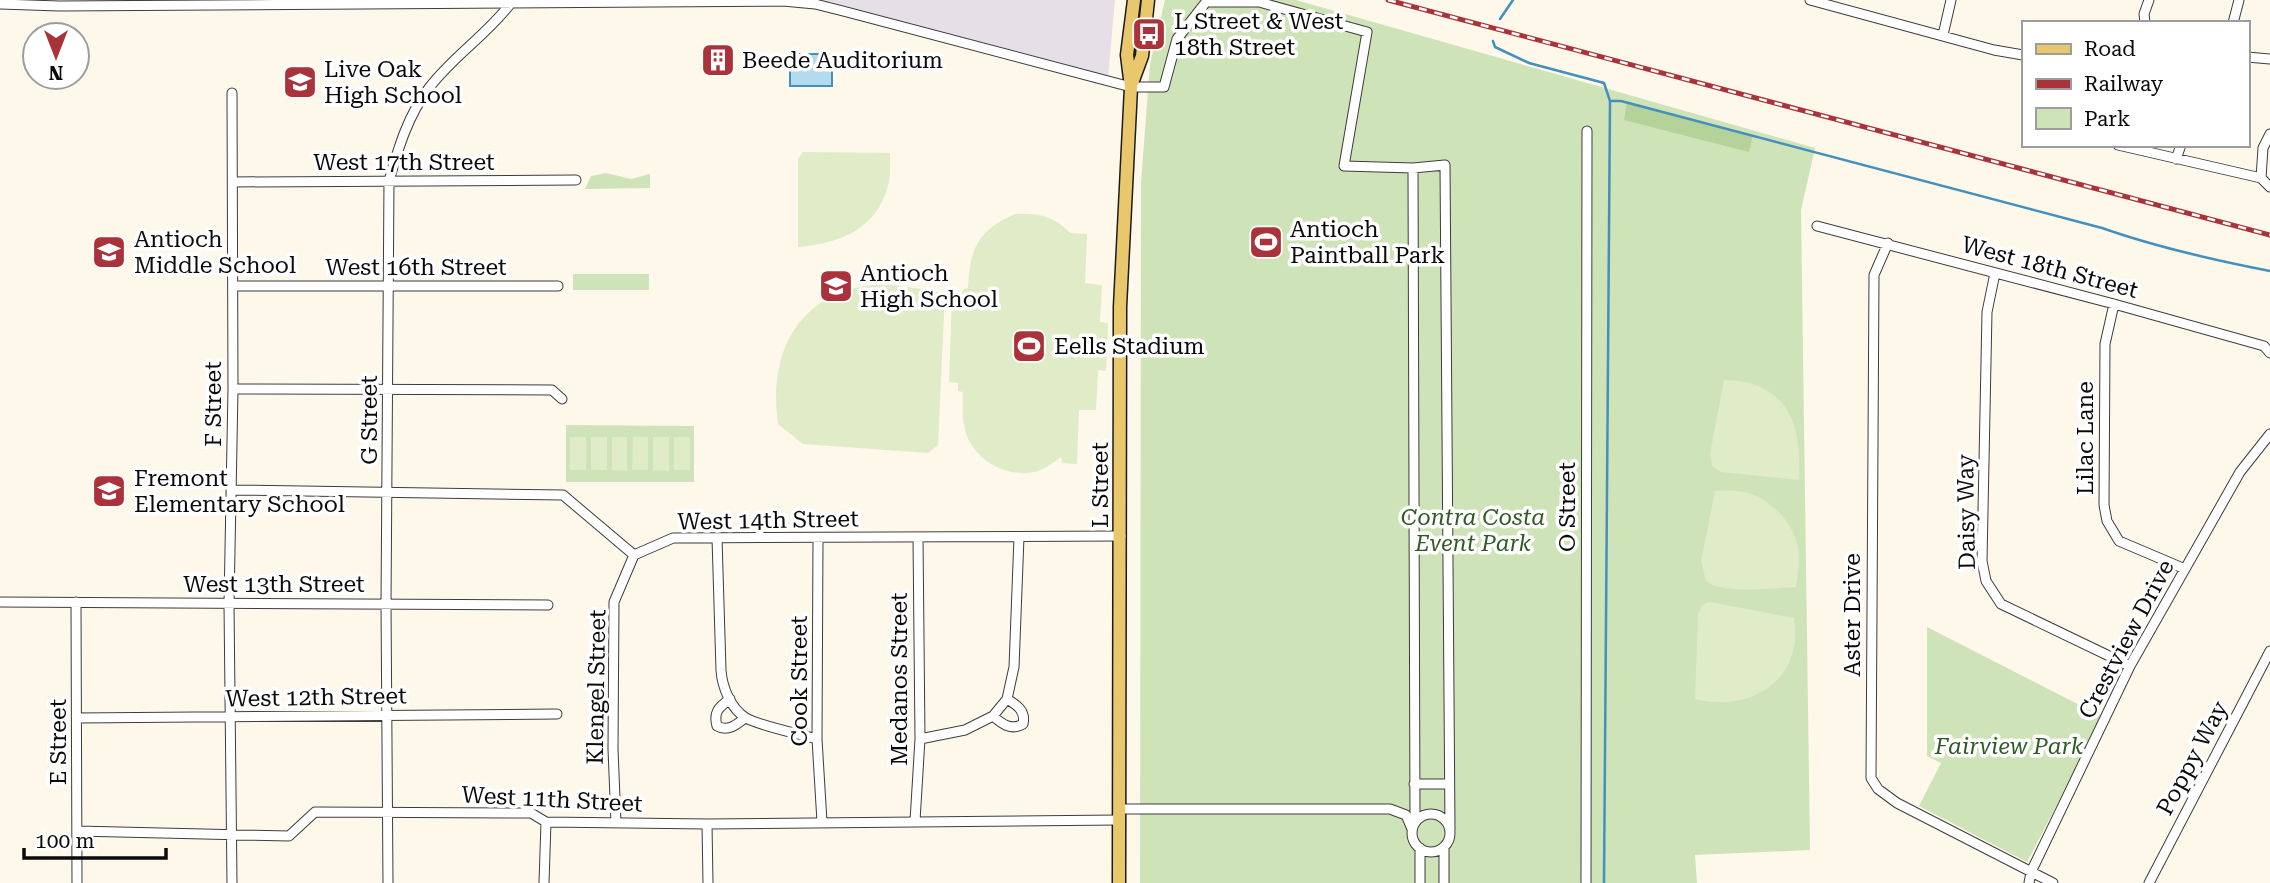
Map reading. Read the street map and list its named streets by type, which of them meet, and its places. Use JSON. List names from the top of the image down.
{
  "streets": {
    "main road": ["L Street"],
    "street": [
      "West 17th Street",
      "West 16th Street",
      "West 18th Street",
      "F Street",
      "G Street",
      "Lilac Lane",
      "O Street",
      "Daisy Way",
      "West 14th Street",
      "West 13th Street",
      "Aster Drive",
      "Crestview Drive",
      "Medanos Street",
      "Cook Street",
      "Klengel Street",
      "West 12th Street",
      "E Street",
      "Poppy Way",
      "West 11th Street"
    ]
  },
  "crossings": [
    ["West 17th Street", "F Street"],
    ["West 17th Street", "G Street"],
    ["West 16th Street", "F Street"],
    ["West 16th Street", "G Street"],
    ["West 18th Street", "Lilac Lane"],
    ["West 18th Street", "Daisy Way"],
    ["West 18th Street", "Aster Drive"],
    ["F Street", "West 13th Street"],
    ["F Street", "West 12th Street"],
    ["F Street", "West 11th Street"],
    ["G Street", "West 13th Street"],
    ["G Street", "West 12th Street"],
    ["G Street", "West 11th Street"],
    ["Lilac Lane", "Crestview Drive"],
    ["L Street", "West 14th Street"],
    ["L Street", "West 11th Street"],
    ["Daisy Way", "Crestview Drive"],
    ["West 14th Street", "Medanos Street"],
    ["West 14th Street", "Cook Street"],
    ["West 14th Street", "Klengel Street"],
    ["West 13th Street", "E Street"],
    ["Aster Drive", "Crestview Drive"],
    ["Medanos Street", "West 11th Street"],
    ["Cook Street", "West 11th Street"],
    ["Klengel Street", "West 11th Street"],
    ["West 12th Street", "E Street"],
    ["E Street", "West 11th Street"]
  ],
  "parks": ["Contra Costa Event Park", "Fairview Park"],
  "places": {
    "bus stop": ["L Street & West 18th Street"],
    "building": ["Beede Auditorium"],
    "school or university": [
      "Live Oak High School",
      "Antioch Middle School",
      "Antioch High School",
      "Fremont Elementary School"
    ],
    "sports": ["Antioch Paintball Park", "Eells Stadium"]
  },
  "legend": ["Road", "Railway", "Park"],
  "scale_bar": "100 m",
  "north": "bottom"
}
